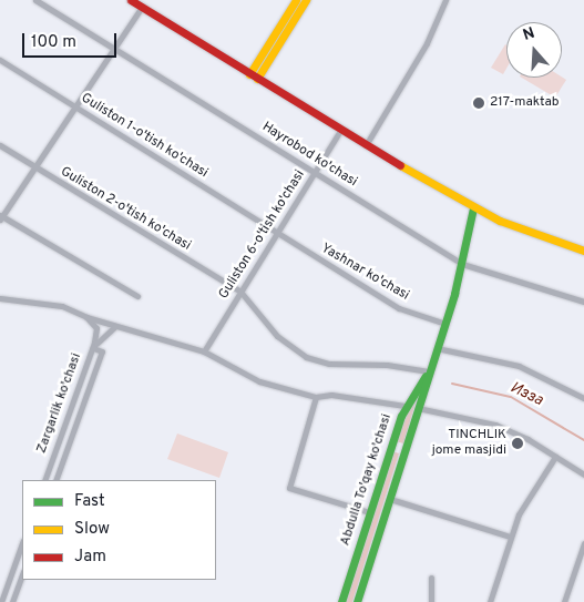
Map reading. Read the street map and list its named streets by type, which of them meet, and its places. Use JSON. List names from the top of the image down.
{
  "streets": {
    "main road": ["Abdulla To'qay ko'chasi"],
    "street": [
      "Guliston 1-o'tish ko'chasi",
      "Hayrobod ko'chasi",
      "Guliston 2-o'tish ko'chasi",
      "Guliston 6-o'tish ko'chasi",
      "Yashnar ko'chasi",
      "Zargarlik ko'chasi"
    ]
  },
  "crossings": [
    ["Guliston 1-o'tish ko'chasi", "Guliston 6-o'tish ko'chasi"],
    ["Guliston 1-o'tish ko'chasi", "Yashnar ko'chasi"],
    ["Hayrobod ko'chasi", "Guliston 6-o'tish ko'chasi"],
    ["Hayrobod ko'chasi", "Abdulla To'qay ko'chasi"],
    ["Guliston 2-o'tish ko'chasi", "Guliston 6-o'tish ko'chasi"],
    ["Guliston 2-o'tish ko'chasi", "Abdulla To'qay ko'chasi"],
    ["Guliston 6-o'tish ko'chasi", "Yashnar ko'chasi"],
    ["Yashnar ko'chasi", "Abdulla To'qay ko'chasi"]
  ],
  "water": ["Изза"],
  "places": ["217-maktab", "TINCHLIK jome masjidi"],
  "legend": ["Fast", "Slow", "Jam"],
  "scale_bar": "100 m",
  "north": "top"
}
